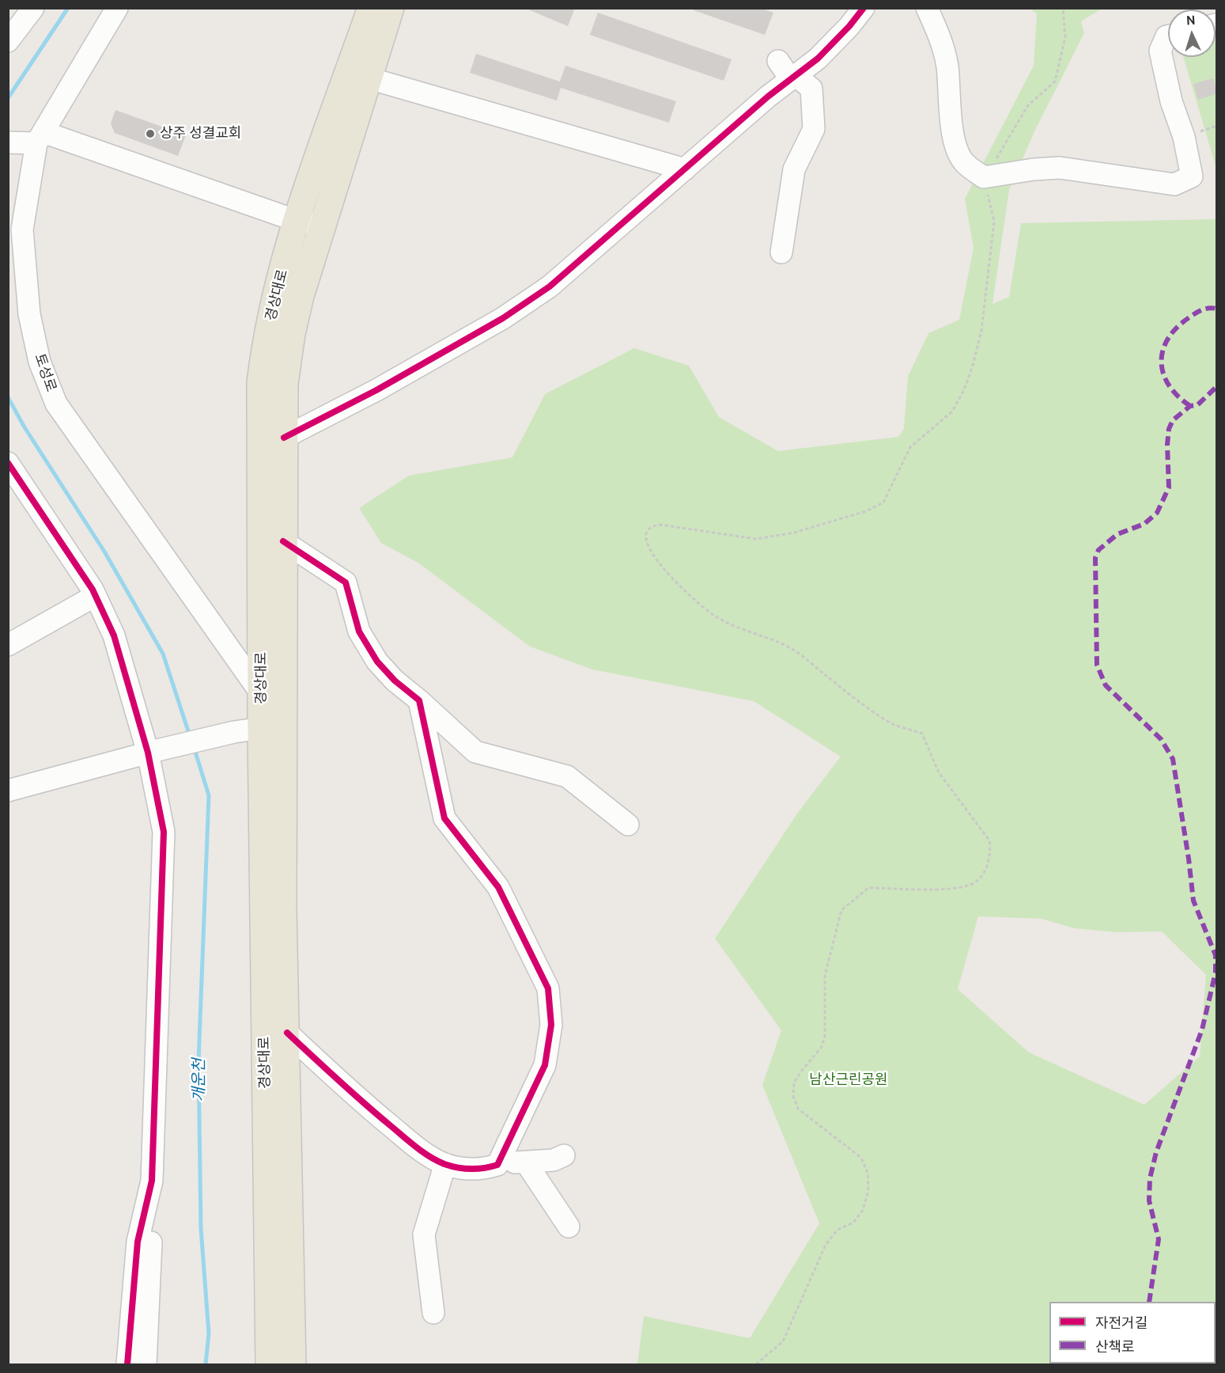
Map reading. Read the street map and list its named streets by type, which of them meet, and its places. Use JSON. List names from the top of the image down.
{
  "streets": {
    "main road": ["경상대로"],
    "street": ["토성로"]
  },
  "crossings": [
    ["경상대로", "토성로"]
  ],
  "water": ["개운천"],
  "parks": ["남산근린공원"],
  "places": ["상주 성결교회"],
  "legend": ["자전거길", "산책로"],
  "north": "top"
}
